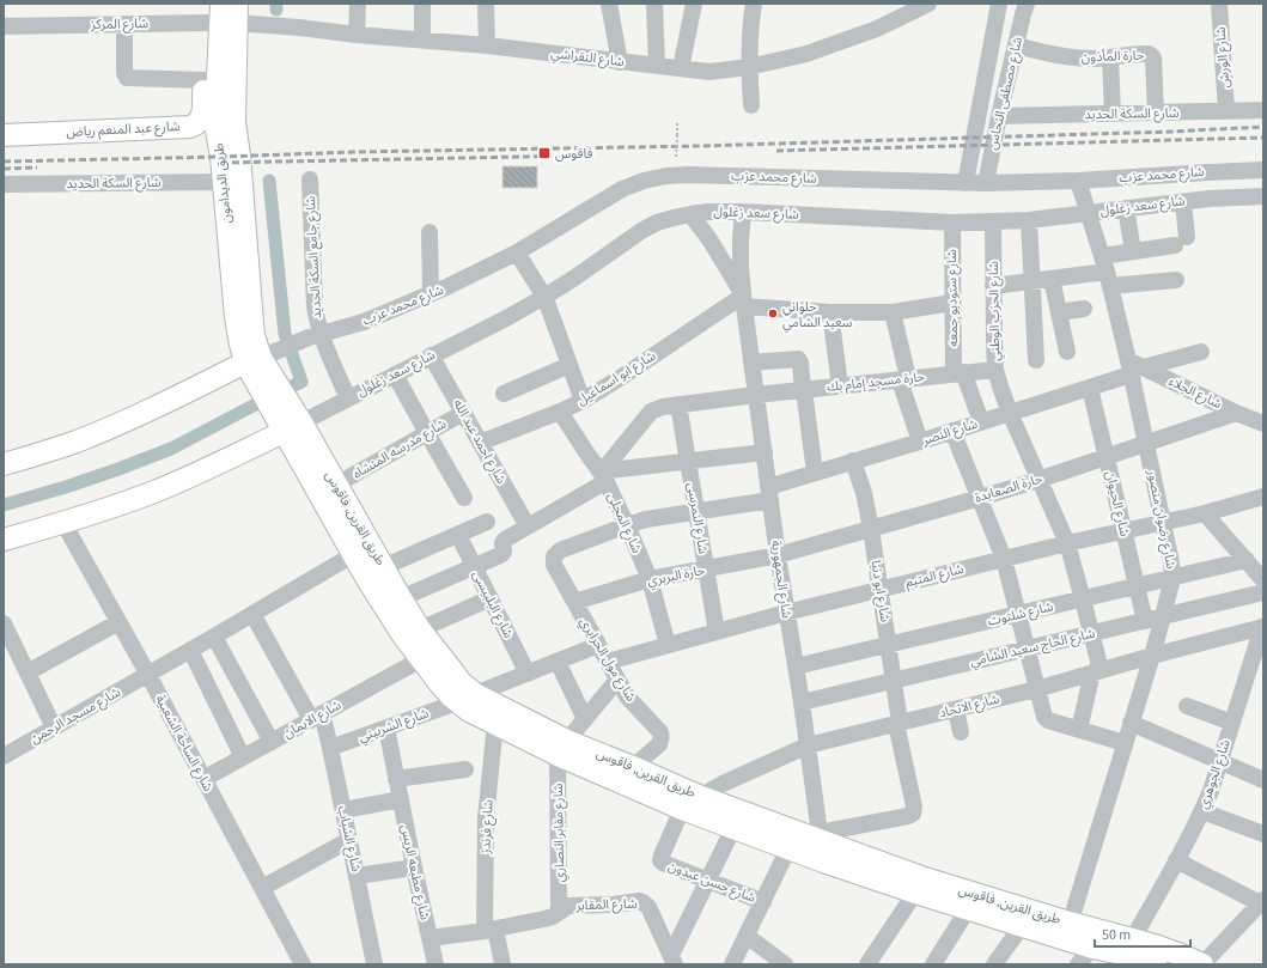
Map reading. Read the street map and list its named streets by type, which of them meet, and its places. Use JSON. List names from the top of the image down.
{
  "streets": {
    "main road": [
      "شارع عبد المنعم رياض",
      "طريق الديدامون",
      "شارع سعد زغلول",
      "طريق القرين, فاقوس"
    ],
    "street": [
      "شارع المركز",
      "حارة المأذون",
      "شارع النقراشي",
      "شارع الورش",
      "شارع مصطفى النحاس",
      "شارع السكة الحديد",
      "شارع محمد عزب",
      "شارع جامع السكة الحديد",
      "شارع ستوديو جمعه",
      "شارع الحزب الوطني",
      "شارع ابو اسماعيل",
      "حارة مسجد إمام بك",
      "شارع الجلاء",
      "شارع النصر",
      "شارع احمد عبد الله",
      "شارع مدرسه المنشاه",
      "حارة الصعايدة",
      "شارع الحيوان",
      "شارع النمرسى",
      "شارع رضوان منصور",
      "شارع المجلى",
      "حارة البربري",
      "شارع المتيم",
      "شارع الجمهورية",
      "شارع ابو دنيا",
      "شارع البلبيسى",
      "شارع شلتوت",
      "شارع الحاج سعيد الشامي",
      "شارع مول الحرايري",
      "شارع الاتحاد",
      "شارع مسجد الرحمن",
      "شارع الايمان",
      "شارع الشربيني",
      "شارع الساحة الشعبية",
      "شارع الجوهري",
      "شارع فرندز",
      "شارع مقابر النصاري",
      "شارع الشباب",
      "شارع مطبعه الريس",
      "شارع حسن عبدون",
      "شارع المقابر"
    ]
  },
  "crossings": [
    ["شارع المركز", "شارع النقراشي"],
    ["شارع المركز", "شارع عبد المنعم رياض"],
    ["شارع المركز", "طريق الديدامون"],
    ["حارة المأذون", "شارع مصطفى النحاس"],
    ["حارة المأذون", "شارع السكة الحديد"],
    ["شارع النقراشي", "شارع عبد المنعم رياض"],
    ["شارع النقراشي", "طريق الديدامون"],
    ["شارع الورش", "شارع السكة الحديد"],
    ["شارع مصطفى النحاس", "شارع السكة الحديد"],
    ["شارع مصطفى النحاس", "شارع محمد عزب"],
    ["شارع السكة الحديد", "طريق الديدامون"],
    ["شارع عبد المنعم رياض", "طريق الديدامون"],
    ["شارع محمد عزب", "طريق الديدامون"],
    ["شارع محمد عزب", "شارع جامع السكة الحديد"],
    ["شارع محمد عزب", "طريق القرين, فاقوس"],
    ["شارع محمد عزب", "شارع رضوان منصور"],
    ["طريق الديدامون", "طريق القرين, فاقوس"],
    ["شارع سعد زغلول", "شارع جامع السكة الحديد"],
    ["شارع سعد زغلول", "شارع ستوديو جمعه"],
    ["شارع سعد زغلول", "شارع الحزب الوطني"],
    ["شارع سعد زغلول", "شارع احمد عبد الله"],
    ["شارع سعد زغلول", "طريق القرين, فاقوس"],
    ["شارع سعد زغلول", "شارع رضوان منصور"],
    ["شارع سعد زغلول", "شارع الجمهورية"],
    ["شارع سعد زغلول", "شارع الساحة الشعبية"],
    ["شارع ستوديو جمعه", "حارة مسجد إمام بك"],
    ["شارع ستوديو جمعه", "شارع النصر"],
    ["شارع الحزب الوطني", "حارة مسجد إمام بك"],
    ["شارع الحزب الوطني", "شارع النصر"],
    ["شارع الحزب الوطني", "حارة الصعايدة"],
    ["شارع الحزب الوطني", "شارع المتيم"],
    ["شارع الحزب الوطني", "شارع شلتوت"],
    ["شارع الحزب الوطني", "شارع الحاج سعيد الشامي"],
    ["شارع الحزب الوطني", "شارع الاتحاد"],
    ["شارع ابو اسماعيل", "شارع احمد عبد الله"],
    ["شارع ابو اسماعيل", "شارع المجلى"],
    ["شارع ابو اسماعيل", "شارع الجمهورية"],
    ["حارة مسجد إمام بك", "شارع النمرسى"],
    ["حارة مسجد إمام بك", "شارع المجلى"],
    ["حارة مسجد إمام بك", "شارع الجمهورية"],
    ["شارع الجلاء", "شارع النصر"],
    ["شارع الجلاء", "حارة الصعايدة"],
    ["شارع الجلاء", "شارع رضوان منصور"],
    ["شارع النصر", "شارع الحيوان"],
    ["شارع النصر", "شارع النمرسى"],
    ["شارع النصر", "شارع رضوان منصور"],
    ["شارع النصر", "شارع المجلى"],
    ["شارع النصر", "شارع الجمهورية"],
    ["شارع النصر", "شارع ابو دنيا"],
    ["شارع النصر", "شارع مول الحرايري"],
    ["شارع احمد عبد الله", "شارع مدرسه المنشاه"],
    ["شارع مدرسه المنشاه", "طريق القرين, فاقوس"],
    ["حارة الصعايدة", "شارع الحيوان"],
    ["حارة الصعايدة", "شارع رضوان منصور"],
    ["حارة الصعايدة", "حارة البربري"],
    ["حارة الصعايدة", "شارع الجمهورية"],
    ["حارة الصعايدة", "شارع ابو دنيا"],
    ["شارع الحيوان", "شارع المتيم"],
    ["شارع الحيوان", "شارع شلتوت"],
    ["شارع الحيوان", "شارع الحاج سعيد الشامي"],
    ["طريق القرين, فاقوس", "شارع رضوان منصور"],
    ["طريق القرين, فاقوس", "شارع الجمهورية"],
    ["طريق القرين, فاقوس", "شارع ابو دنيا"],
    ["طريق القرين, فاقوس", "شارع مول الحرايري"],
    ["طريق القرين, فاقوس", "شارع الاتحاد"],
    ["طريق القرين, فاقوس", "شارع مسجد الرحمن"],
    ["طريق القرين, فاقوس", "شارع الايمان"],
    ["طريق القرين, فاقوس", "شارع الشربيني"],
    ["طريق القرين, فاقوس", "شارع الجوهري"],
    ["طريق القرين, فاقوس", "شارع فرندز"],
    ["طريق القرين, فاقوس", "شارع مقابر النصاري"],
    ["طريق القرين, فاقوس", "شارع حسن عبدون"],
    ["شارع النمرسى", "حارة البربري"],
    ["شارع النمرسى", "شارع المتيم"],
    ["شارع رضوان منصور", "شارع المتيم"],
    ["شارع رضوان منصور", "شارع شلتوت"],
    ["شارع رضوان منصور", "شارع الحاج سعيد الشامي"],
    ["شارع رضوان منصور", "شارع الاتحاد"],
    ["شارع المجلى", "حارة البربري"],
    ["شارع المجلى", "شارع المتيم"],
    ["حارة البربري", "شارع الجمهورية"],
    ["حارة البربري", "شارع مول الحرايري"],
    ["شارع المتيم", "شارع الجمهورية"],
    ["شارع المتيم", "شارع ابو دنيا"],
    ["شارع المتيم", "شارع مول الحرايري"],
    ["شارع الجمهورية", "شارع ابو دنيا"],
    ["شارع الجمهورية", "شارع شلتوت"],
    ["شارع الجمهورية", "شارع الحاج سعيد الشامي"],
    ["شارع الجمهورية", "شارع الاتحاد"],
    ["شارع ابو دنيا", "شارع شلتوت"],
    ["شارع ابو دنيا", "شارع الحاج سعيد الشامي"],
    ["شارع ابو دنيا", "شارع الاتحاد"],
    ["شارع البلبيسى", "شارع الشربيني"],
    ["شارع مول الحرايري", "شارع الشربيني"],
    ["شارع الاتحاد", "شارع الجوهري"],
    ["شارع الاتحاد", "شارع حسن عبدون"],
    ["شارع مسجد الرحمن", "شارع الساحة الشعبية"],
    ["شارع مسجد الرحمن", "شارع الشباب"],
    ["شارع الايمان", "شارع الساحة الشعبية"],
    ["شارع الايمان", "شارع الشباب"],
    ["شارع الشربيني", "شارع الشباب"],
    ["شارع الشربيني", "شارع مطبعه الريس"],
    ["شارع فرندز", "شارع المقابر"],
    ["شارع مقابر النصاري", "شارع المقابر"],
    ["شارع مطبعه الريس", "شارع المقابر"]
  ],
  "places": {
    "transit": ["فاقوس"],
    "other": ["حلواني سعيد الشامي"]
  },
  "scale_bar": "50 m"
}
